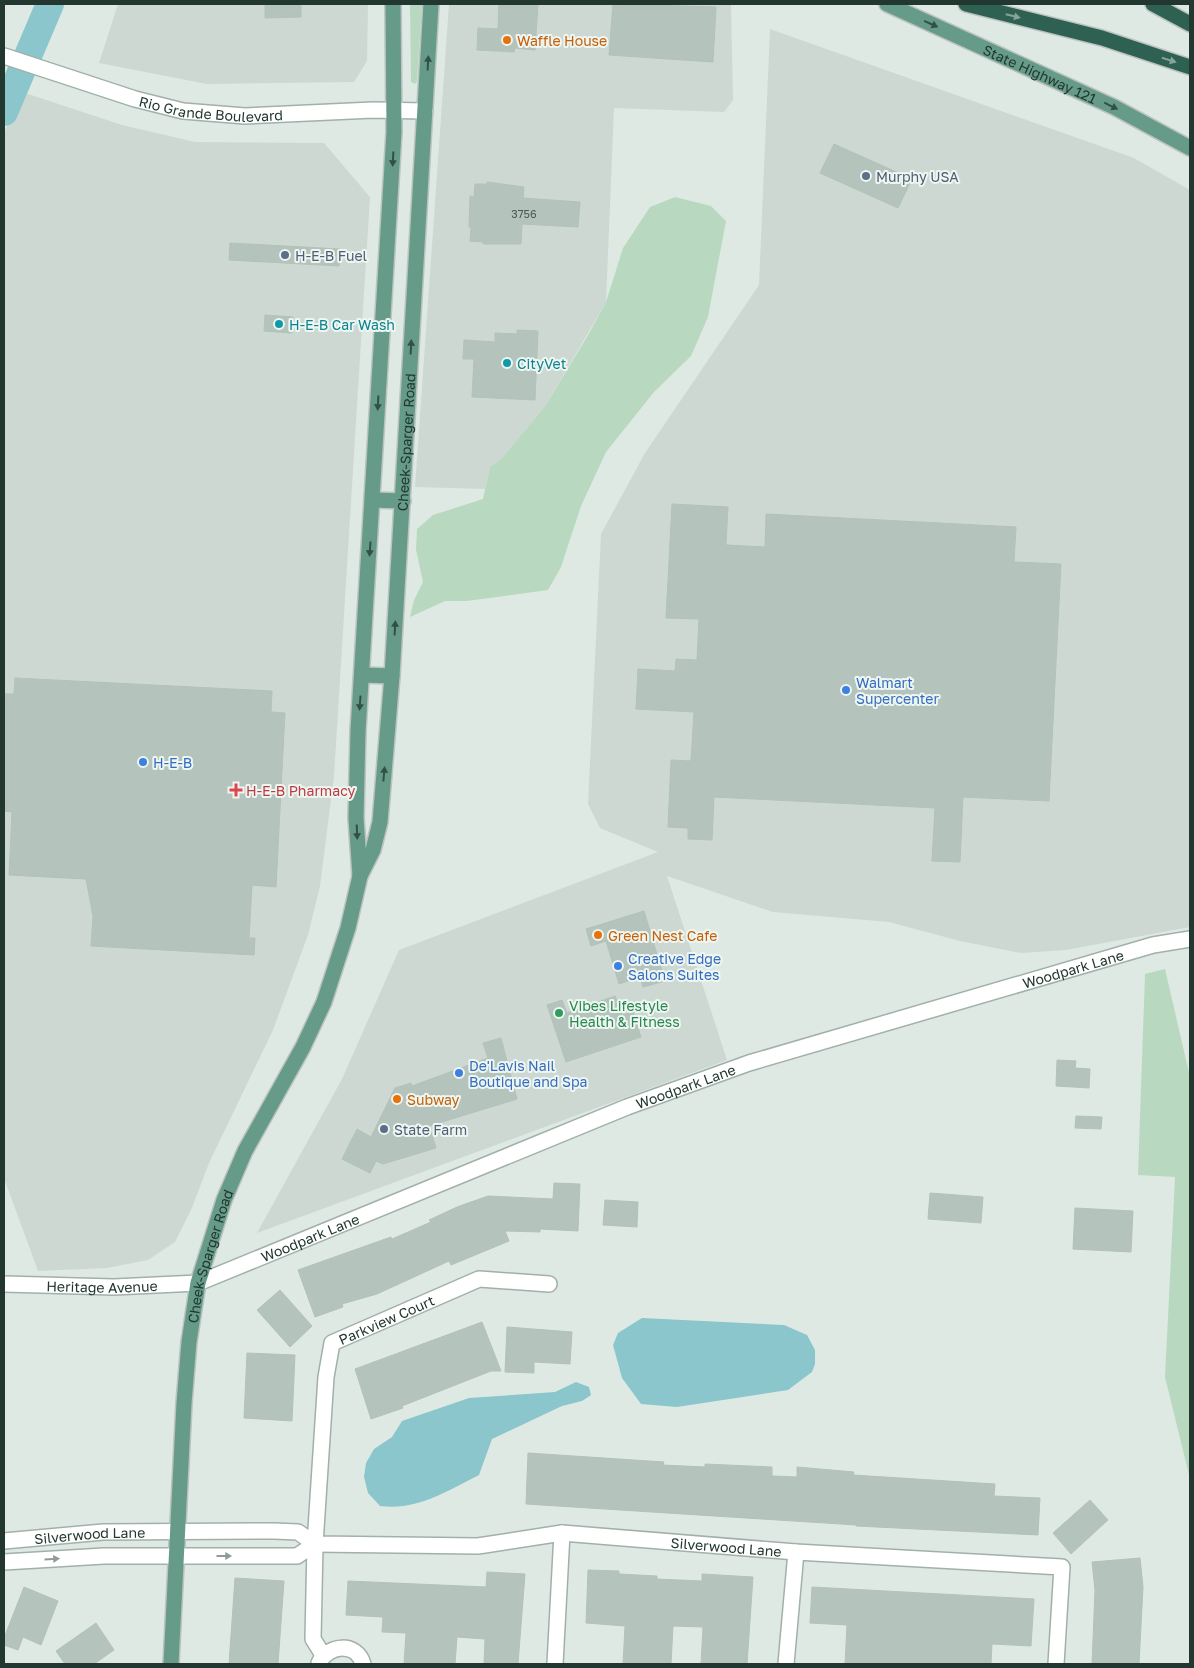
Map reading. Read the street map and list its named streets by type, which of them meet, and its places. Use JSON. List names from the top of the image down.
{
  "streets": {
    "main road": ["State Highway 121", "Cheek-Sparger Road"],
    "street": [
      "Rio Grande Boulevard",
      "Woodpark Lane",
      "Heritage Avenue",
      "Parkview Court",
      "Silverwood Lane"
    ]
  },
  "crossings": [
    ["Rio Grande Boulevard", "Cheek-Sparger Road"],
    ["Cheek-Sparger Road", "Woodpark Lane"],
    ["Cheek-Sparger Road", "Heritage Avenue"],
    ["Cheek-Sparger Road", "Silverwood Lane"],
    ["Woodpark Lane", "Heritage Avenue"],
    ["Parkview Court", "Silverwood Lane"]
  ],
  "one_way": ["State Highway 121"],
  "places": {
    "other": [
      "Waffle House",
      "Murphy USA",
      "H-E-B Fuel",
      "H-E-B Car Wash",
      "CityVet",
      "Walmart Supercenter",
      "H-E-B",
      "Green Nest Cafe",
      "Creative Edge Salons Suites",
      "Vibes Lifestyle Health & Fitness",
      "De'Lavis Nail Boutique and Spa",
      "Subway",
      "State Farm"
    ],
    "health": ["H-E-B Pharmacy"]
  },
  "house_numbers": ["3756"]
}
